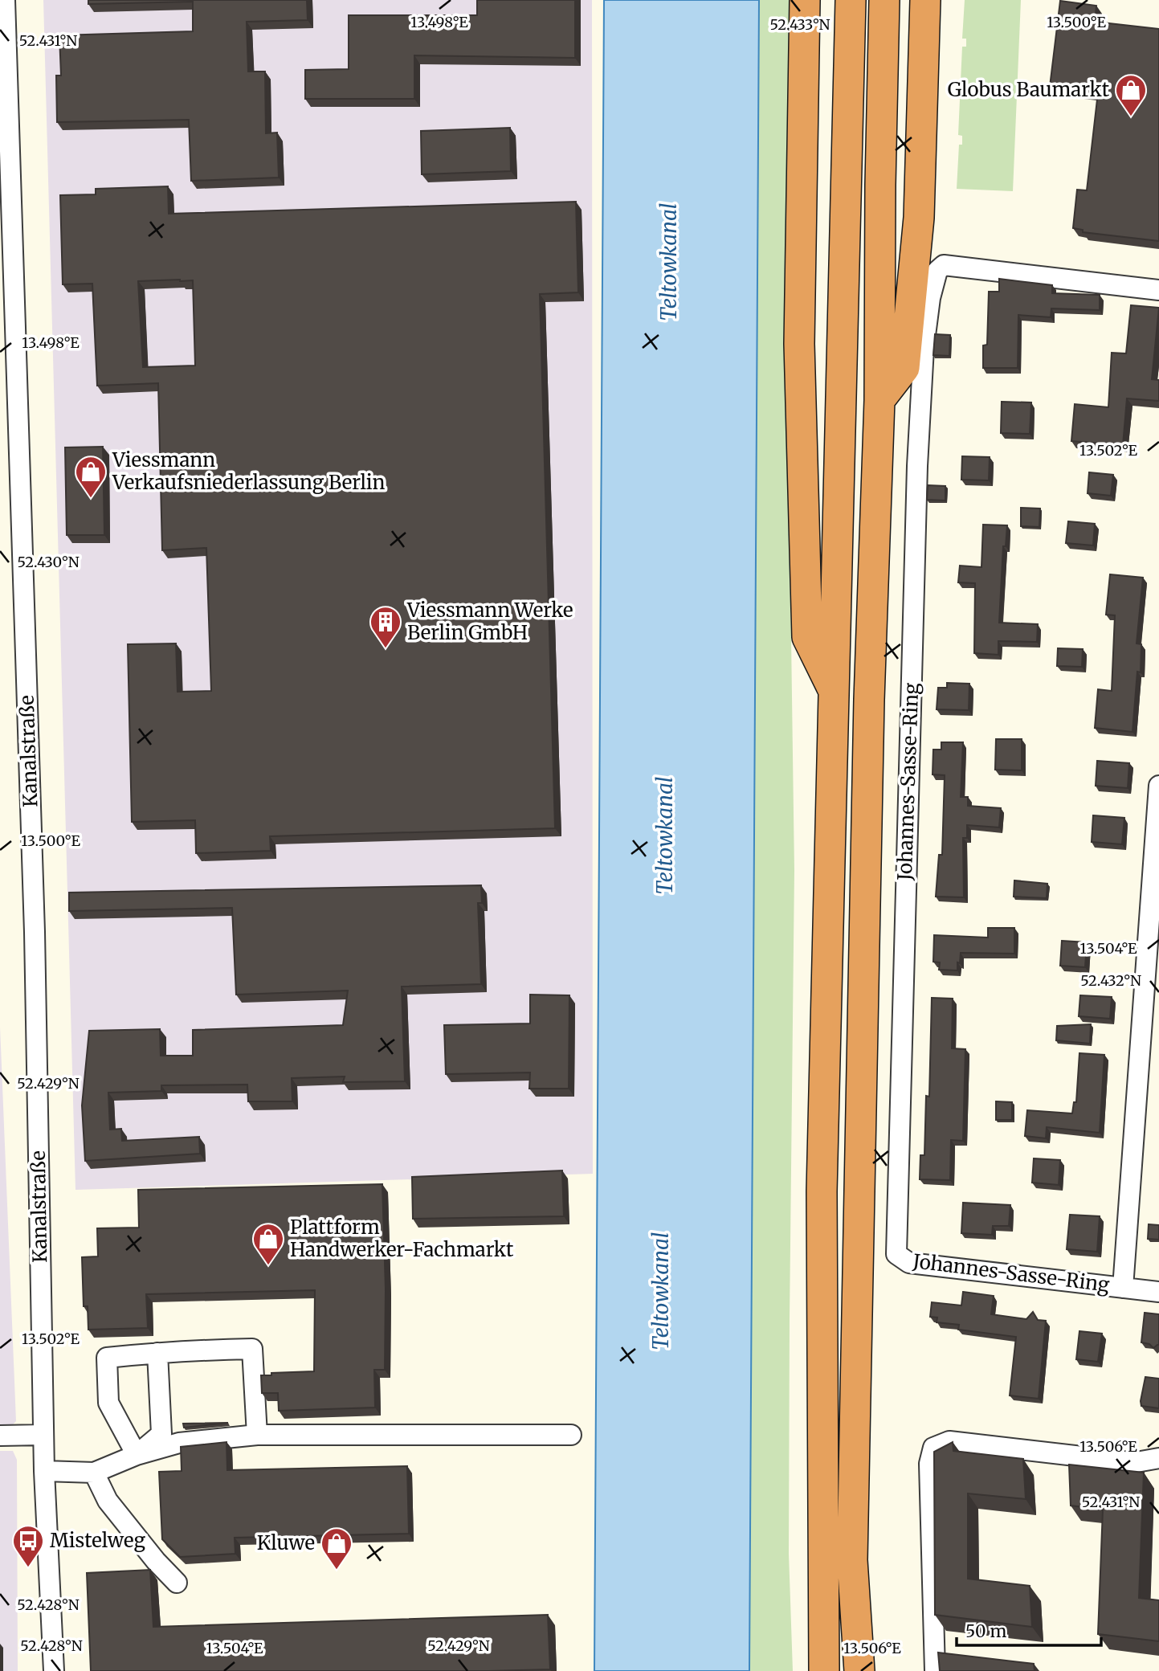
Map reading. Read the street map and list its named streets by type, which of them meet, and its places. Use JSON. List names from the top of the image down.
{
  "streets": {
    "street": ["Kanalstraße", "Johannes-Sasse-Ring"]
  },
  "water": ["Teltowkanal"],
  "places": {
    "shop": [
      "Globus Baumarkt",
      "Viessmann Verkaufsniederlassung Berlin",
      "Plattform Handwerker-Fachmarkt",
      "Kluwe"
    ],
    "building": ["Viessmann Werke Berlin GmbH"],
    "bus stop": ["Mistelweg"]
  },
  "scale_bar": "50 m",
  "coordinates": [
    "13.498°E",
    "13.500°E",
    "52.433°N",
    "52.431°N",
    "13.502°E",
    "52.430°N",
    "13.504°E",
    "52.432°N",
    "52.429°N",
    "13.506°E",
    "52.428°N"
  ]
}
